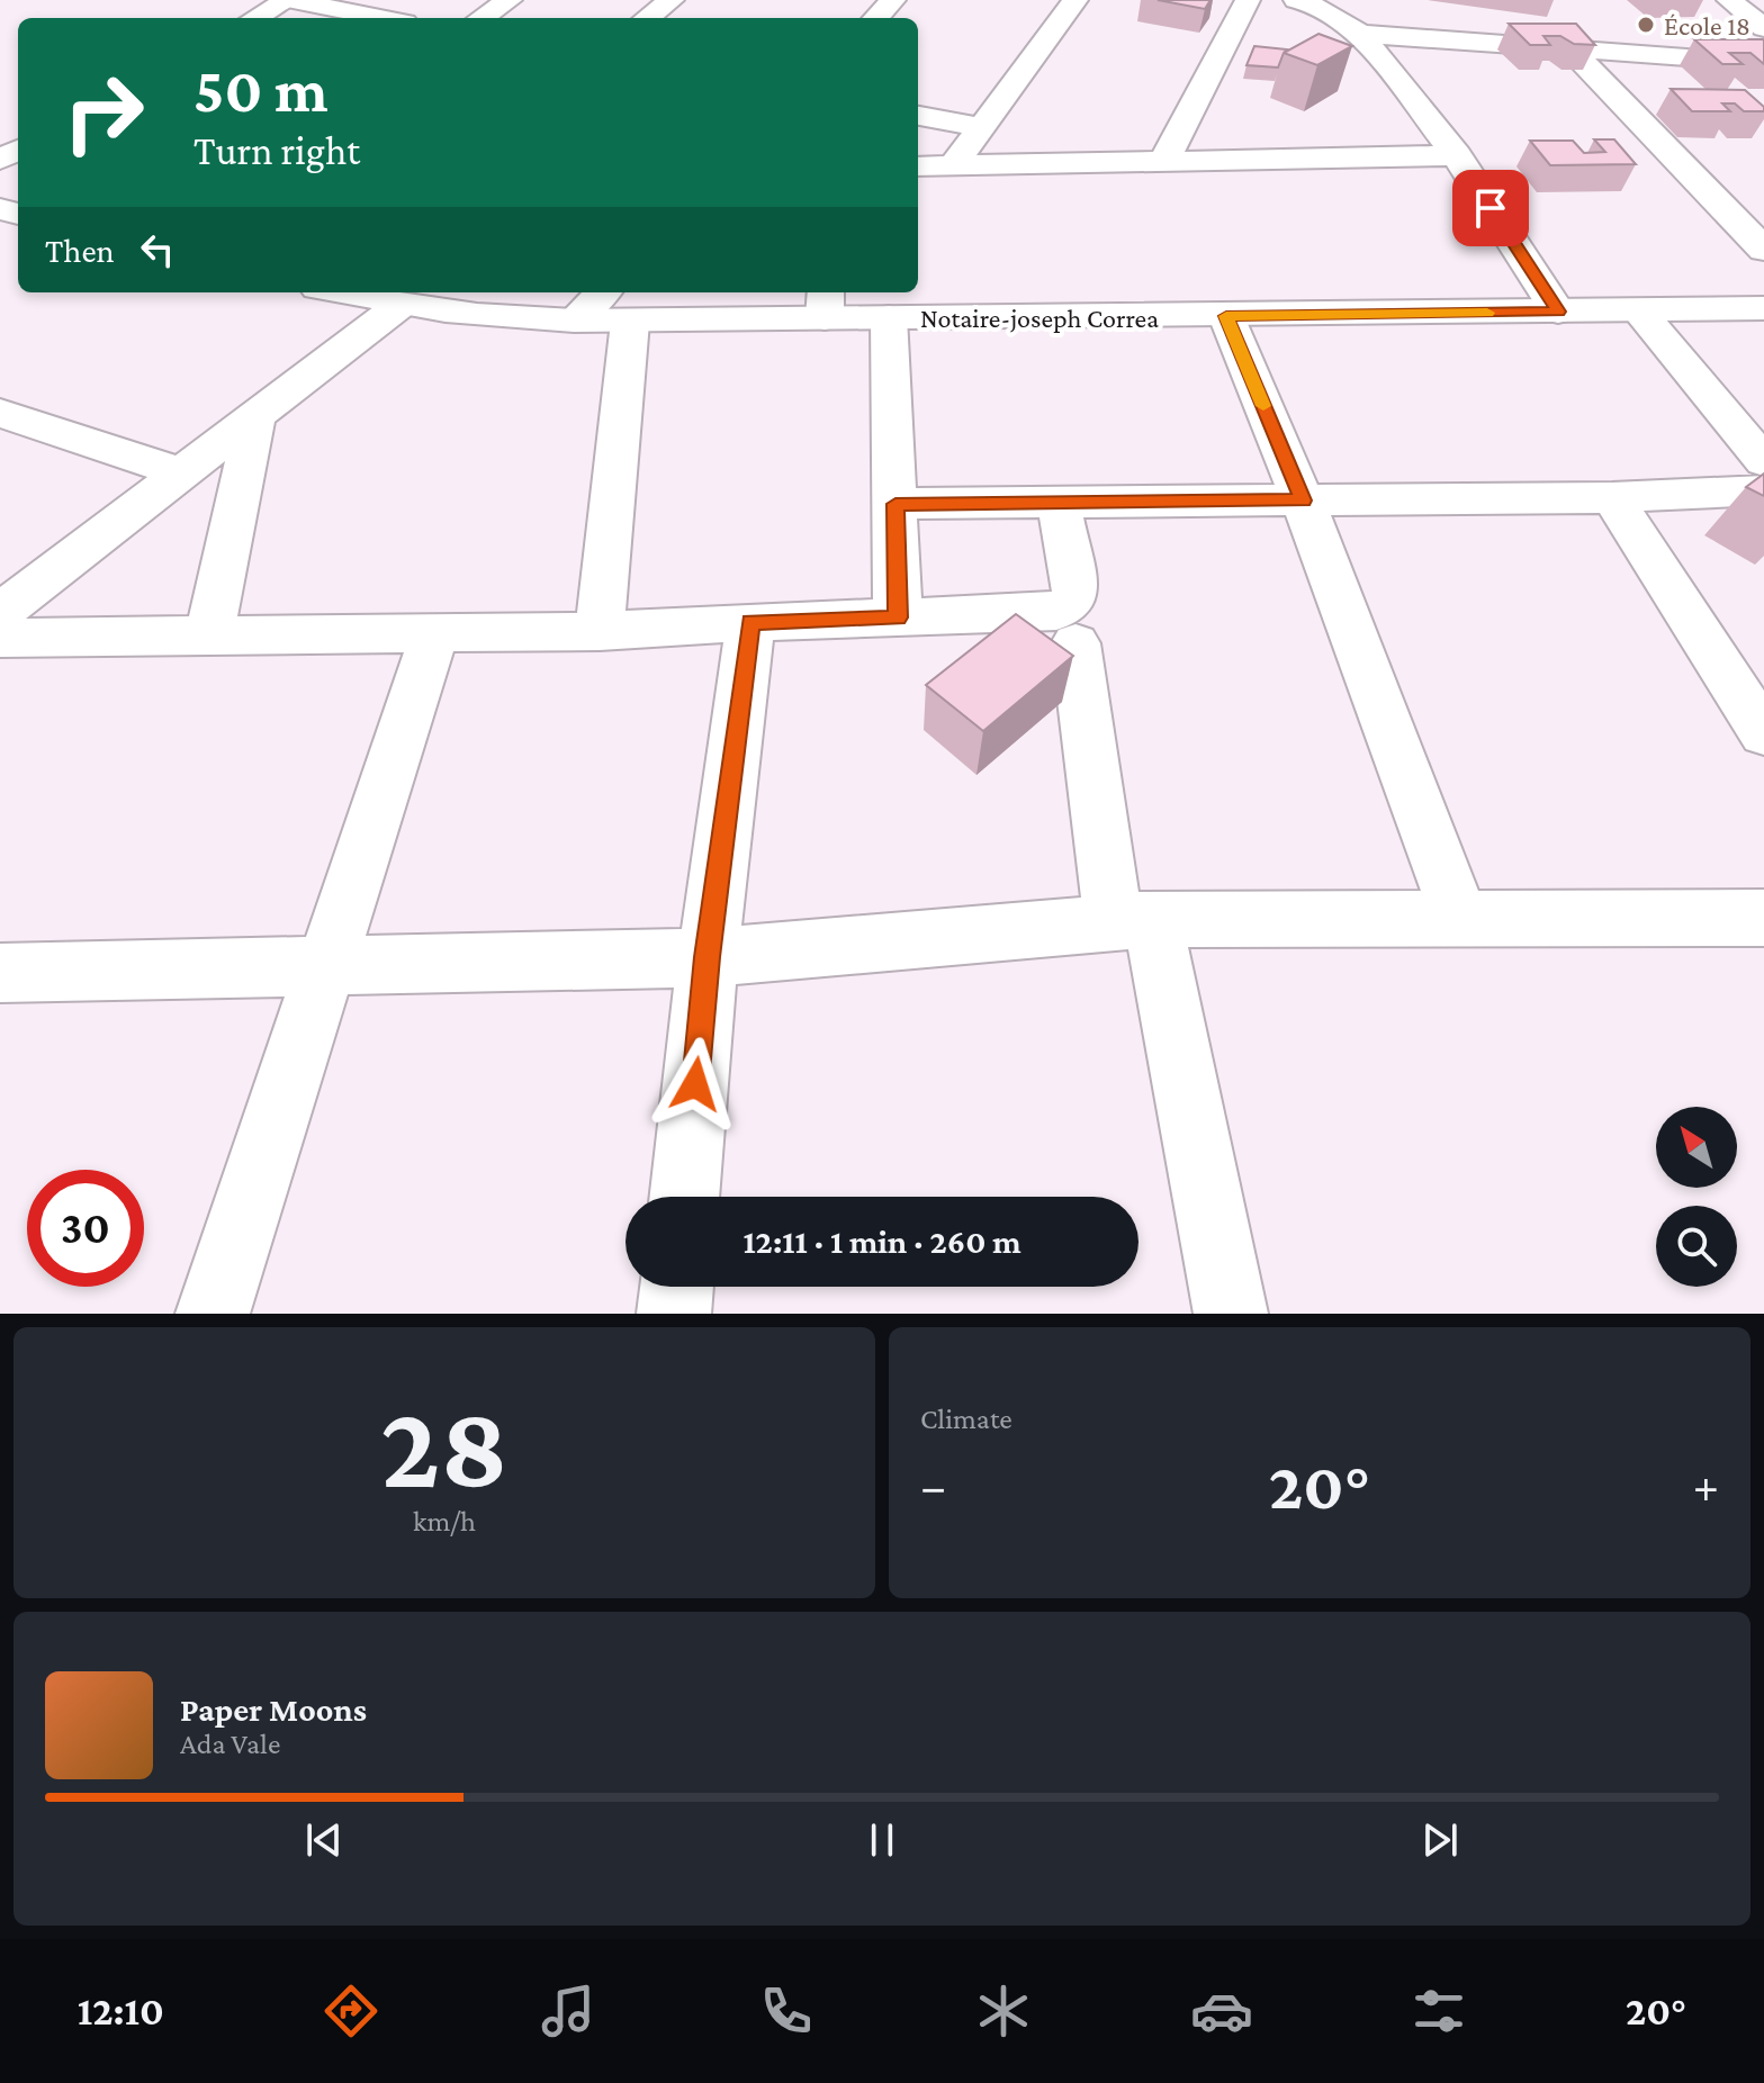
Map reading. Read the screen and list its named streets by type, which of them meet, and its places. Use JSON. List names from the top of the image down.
{
  "streets": {
    "street": ["Notaire-joseph Correa"]
  },
  "places": ["École 18"],
  "north": "top left",
  "page": {
    "turn": ["50 m", "Turn right"],
    "then": "Then",
    "limit": "30",
    "trip": "12:11 · 1 min · 260 m",
    "tile": [
      ["28", "km/h"],
      "Climate"
    ],
    "heat": ["−", "20°", "+"],
    "song": ["Paper Moons", "Ada Vale"],
    "tabs": ["12:10", "20°"]
  }
}
